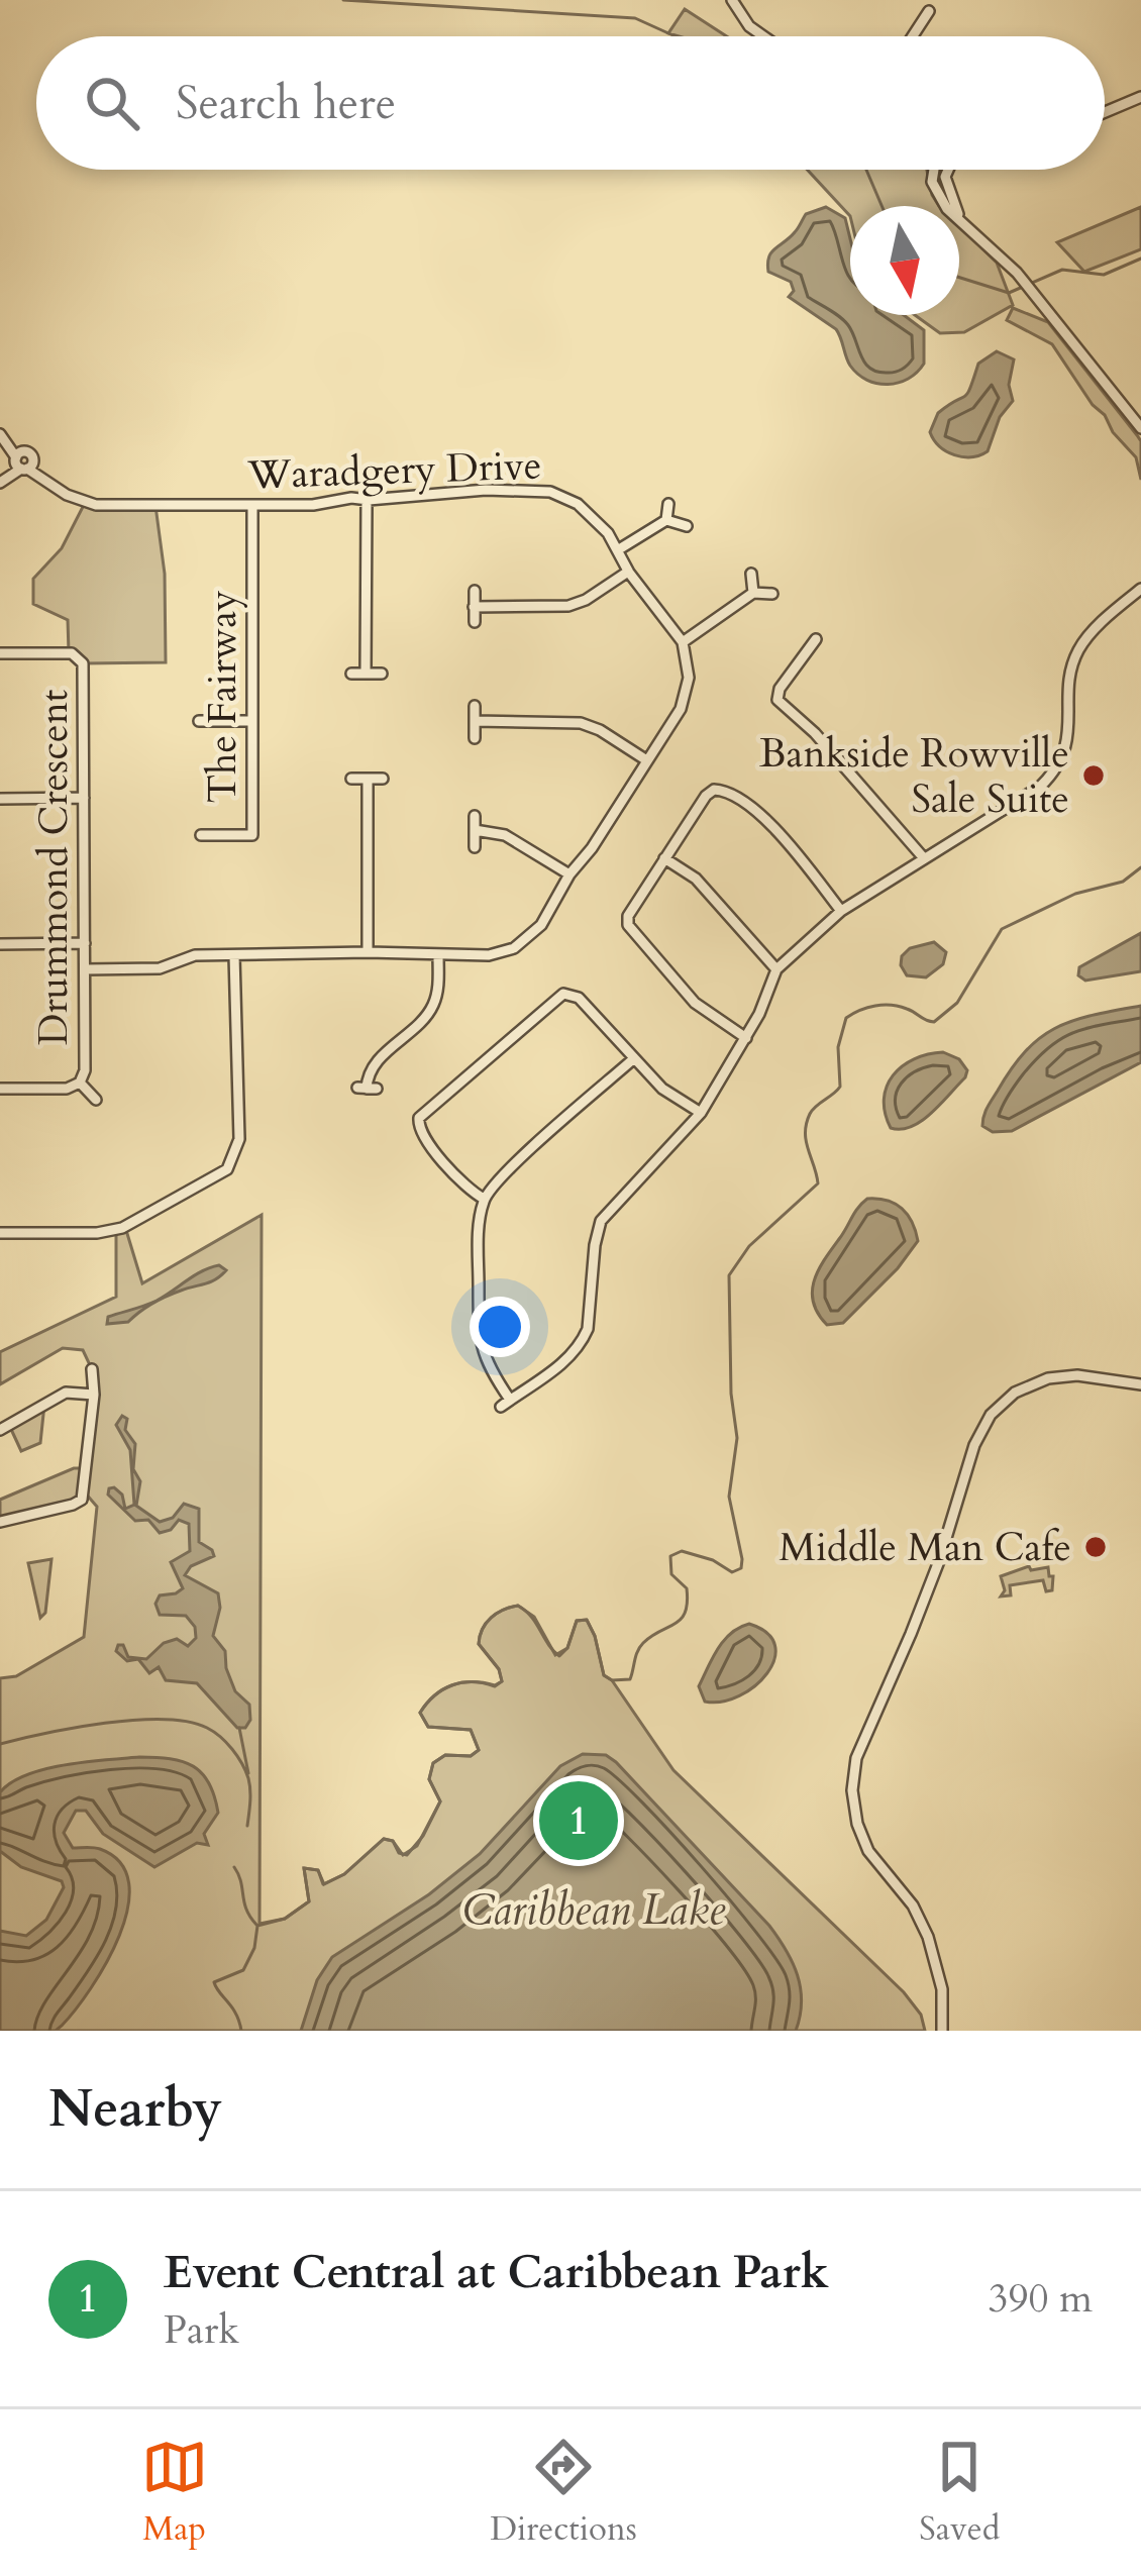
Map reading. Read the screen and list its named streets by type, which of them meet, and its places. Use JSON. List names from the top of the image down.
{
  "streets": {
    "street": ["Waradgery Drive", "The Fairway", "Drummond Crescent"]
  },
  "crossings": [
    ["Waradgery Drive", "The Fairway"]
  ],
  "water": ["Caribbean Lake"],
  "places": ["Bankside Rowville Sale Suite", "Middle Man Cafe"],
  "north": "bottom",
  "page": {
    "search": "Search here",
    "pins": "1",
    "heading": "Nearby",
    "list": [
      {
        "mark": "1",
        "name": "Event Central at Caribbean Park",
        "note": "Park",
        "value": "390 m"
      }
    ],
    "nav": ["Map", "Directions", "Saved"]
  }
}
